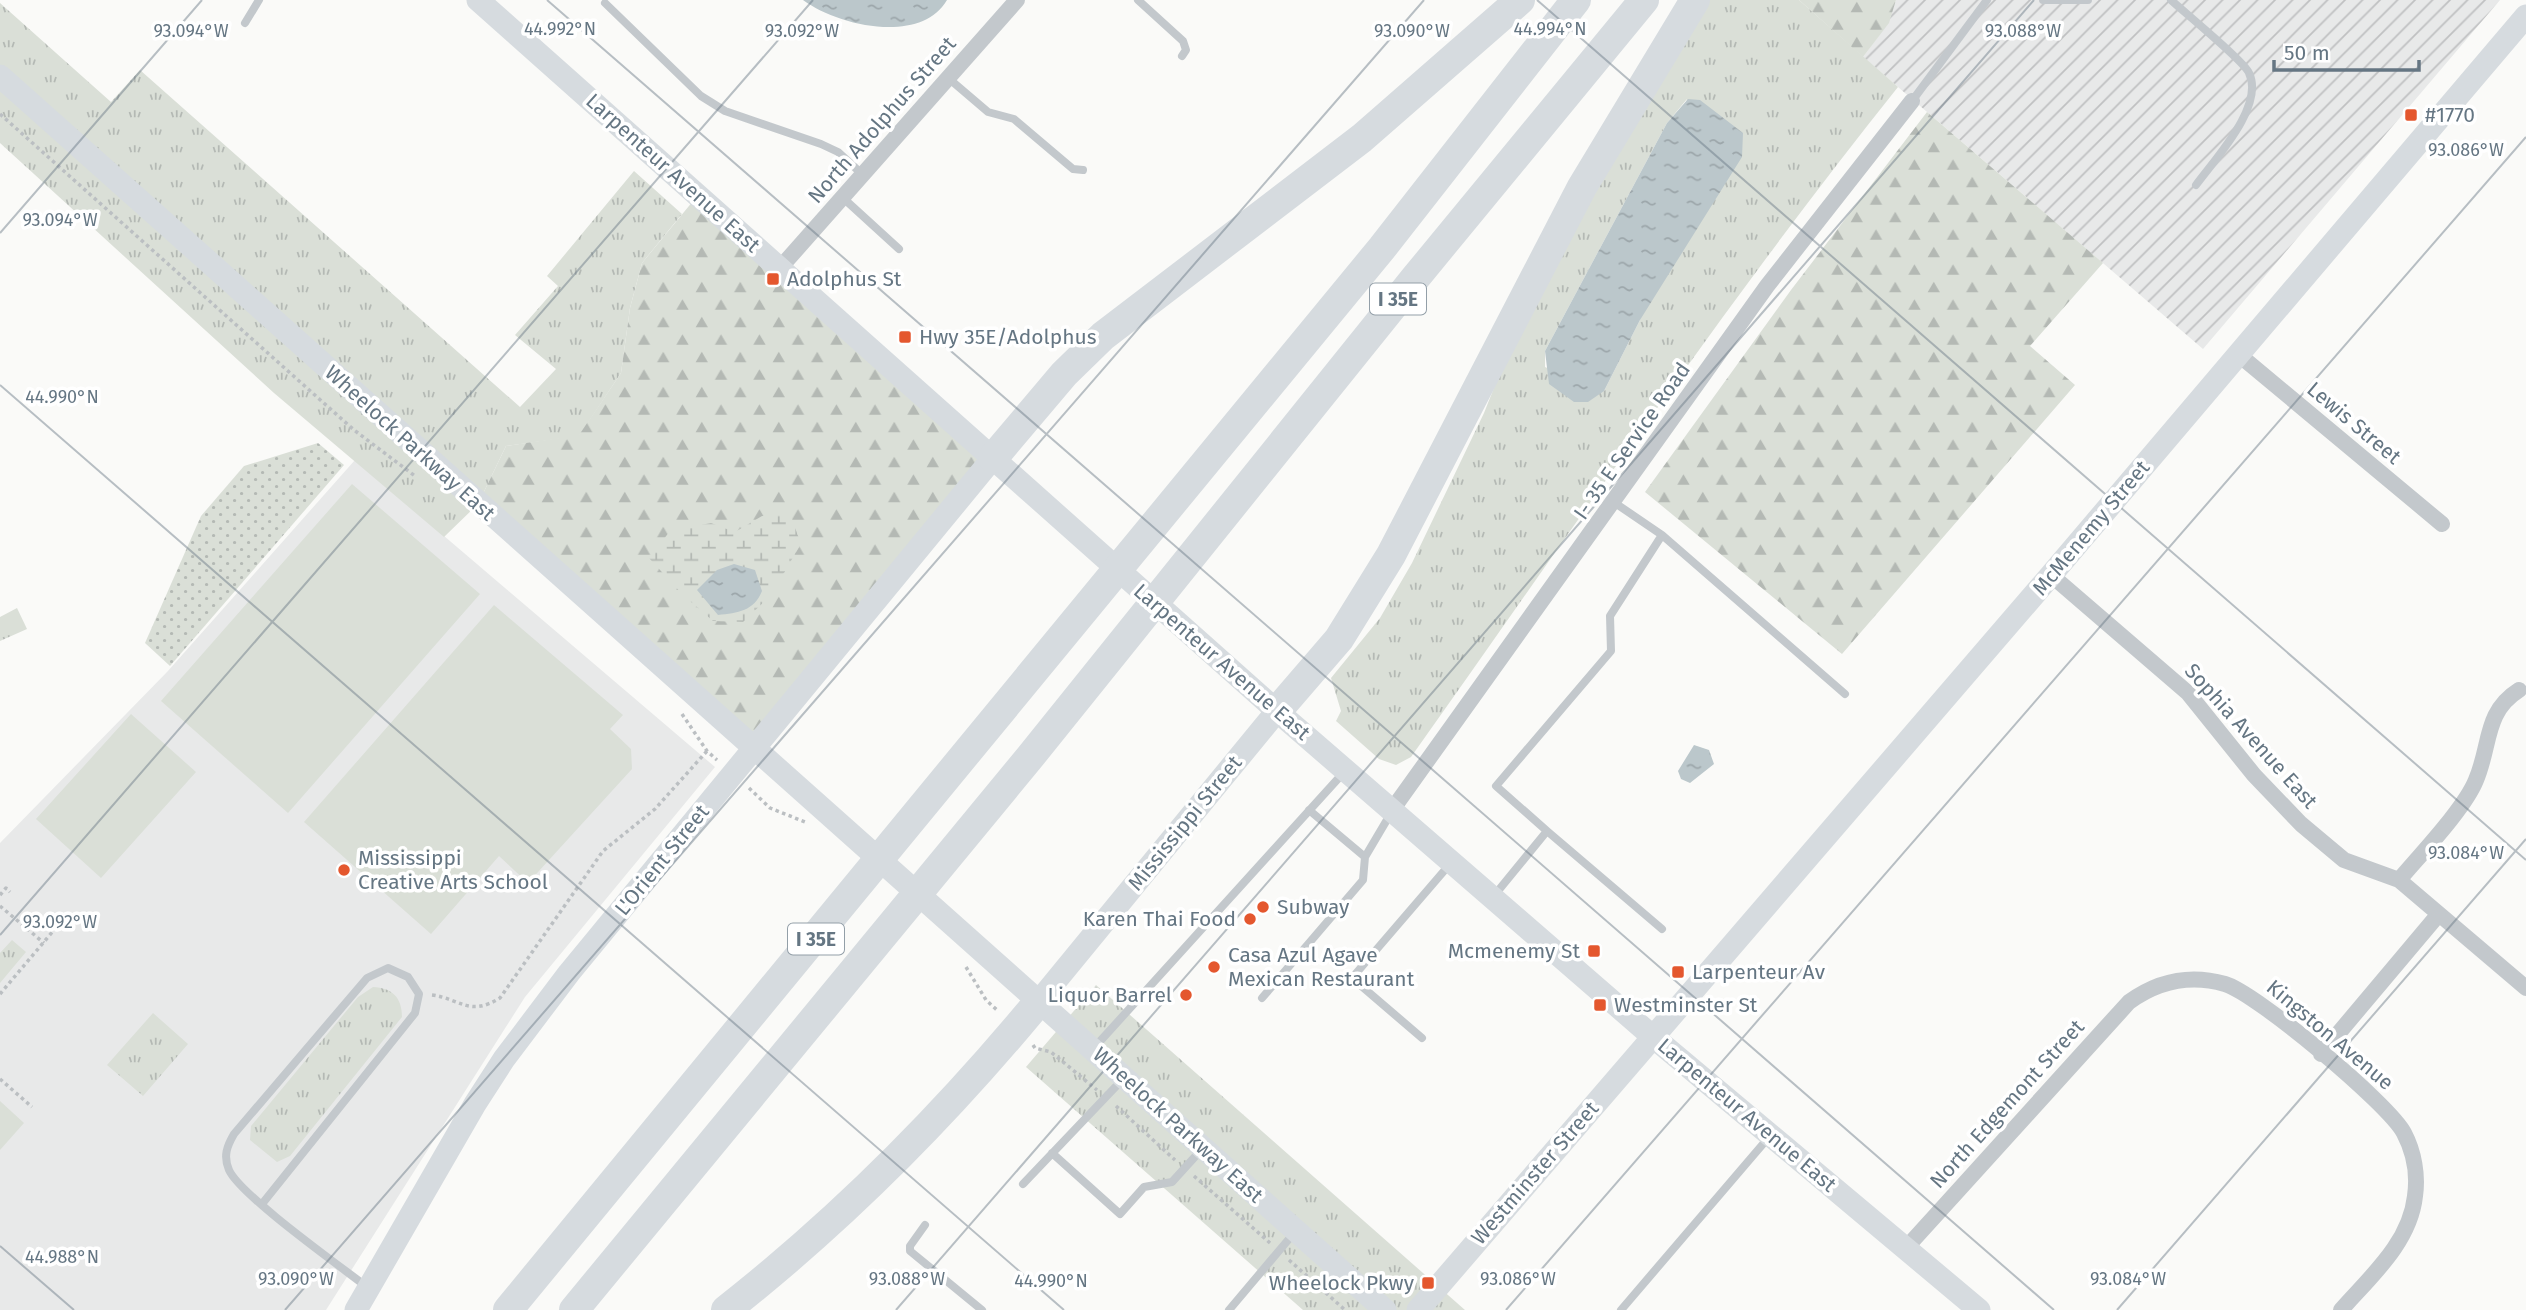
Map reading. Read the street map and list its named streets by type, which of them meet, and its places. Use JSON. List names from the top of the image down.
{
  "streets": {
    "highway": ["I 35E"],
    "street": [
      "North Adolphus Street",
      "Larpenteur Avenue East",
      "Lewis Street",
      "I- 35 E Service Road",
      "Wheelock Parkway East",
      "McMenemy Street",
      "Sophia Avenue East",
      "Mississippi Street",
      "L'Orient Street",
      "Kingston Avenue",
      "North Edgemont Street",
      "Westminster Street"
    ]
  },
  "crossings": [
    ["North Adolphus Street", "Larpenteur Avenue East"],
    ["Larpenteur Avenue East", "I- 35 E Service Road"],
    ["Larpenteur Avenue East", "McMenemy Street"],
    ["Larpenteur Avenue East", "Mississippi Street"],
    ["Larpenteur Avenue East", "L'Orient Street"],
    ["Larpenteur Avenue East", "North Edgemont Street"],
    ["Larpenteur Avenue East", "Westminster Street"],
    ["Lewis Street", "McMenemy Street"],
    ["Wheelock Parkway East", "Mississippi Street"],
    ["Wheelock Parkway East", "L'Orient Street"],
    ["McMenemy Street", "Sophia Avenue East"],
    ["McMenemy Street", "Westminster Street"],
    ["Kingston Avenue", "North Edgemont Street"]
  ],
  "places": {
    "transit": [
      "#1770",
      "Adolphus St",
      "Hwy 35E/Adolphus",
      "Mcmenemy St",
      "Larpenteur Av",
      "Westminster St",
      "Wheelock Pkwy"
    ],
    "other": [
      "Mississippi Creative Arts School",
      "Subway",
      "Karen Thai Food",
      "Casa Azul Agave Mexican Restaurant",
      "Liquor Barrel"
    ]
  },
  "scale_bar": "50 m",
  "coordinates": [
    "44.992°N",
    "44.994°N",
    "93.092°W",
    "93.090°W",
    "93.088°W",
    "93.094°W",
    "93.086°W",
    "44.990°N",
    "93.084°W",
    "44.988°N"
  ]
}
